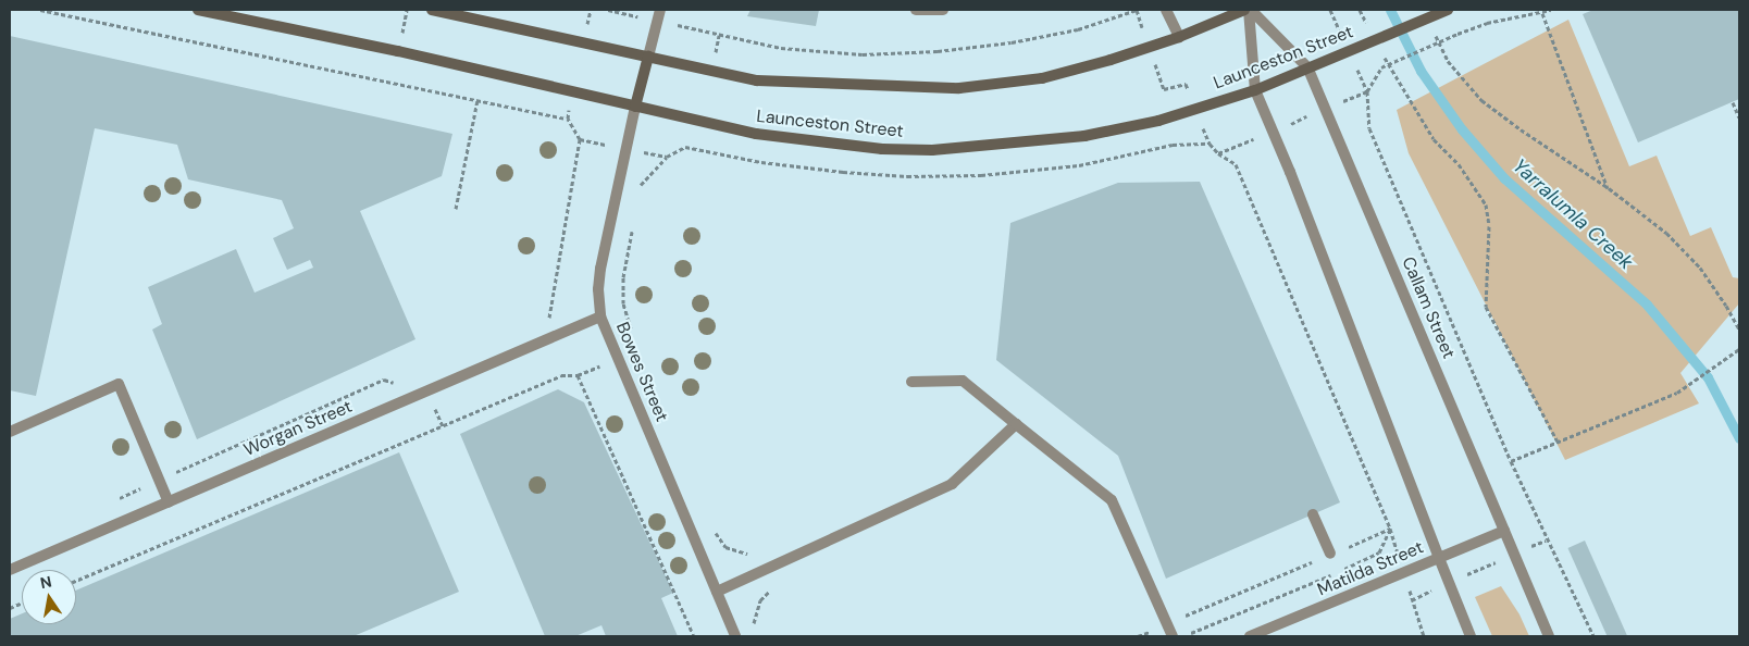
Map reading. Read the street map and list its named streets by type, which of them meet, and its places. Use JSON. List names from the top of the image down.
{
  "streets": {
    "main road": ["Launceston Street"],
    "street": [
      "Callam Street",
      "Bowes Street",
      "Worgan Street",
      "Matilda Street"
    ]
  },
  "crossings": [
    ["Launceston Street", "Callam Street"],
    ["Launceston Street", "Bowes Street"],
    ["Callam Street", "Matilda Street"],
    ["Bowes Street", "Worgan Street"]
  ],
  "water": ["Yarralumla Creek"],
  "north": "top"
}
